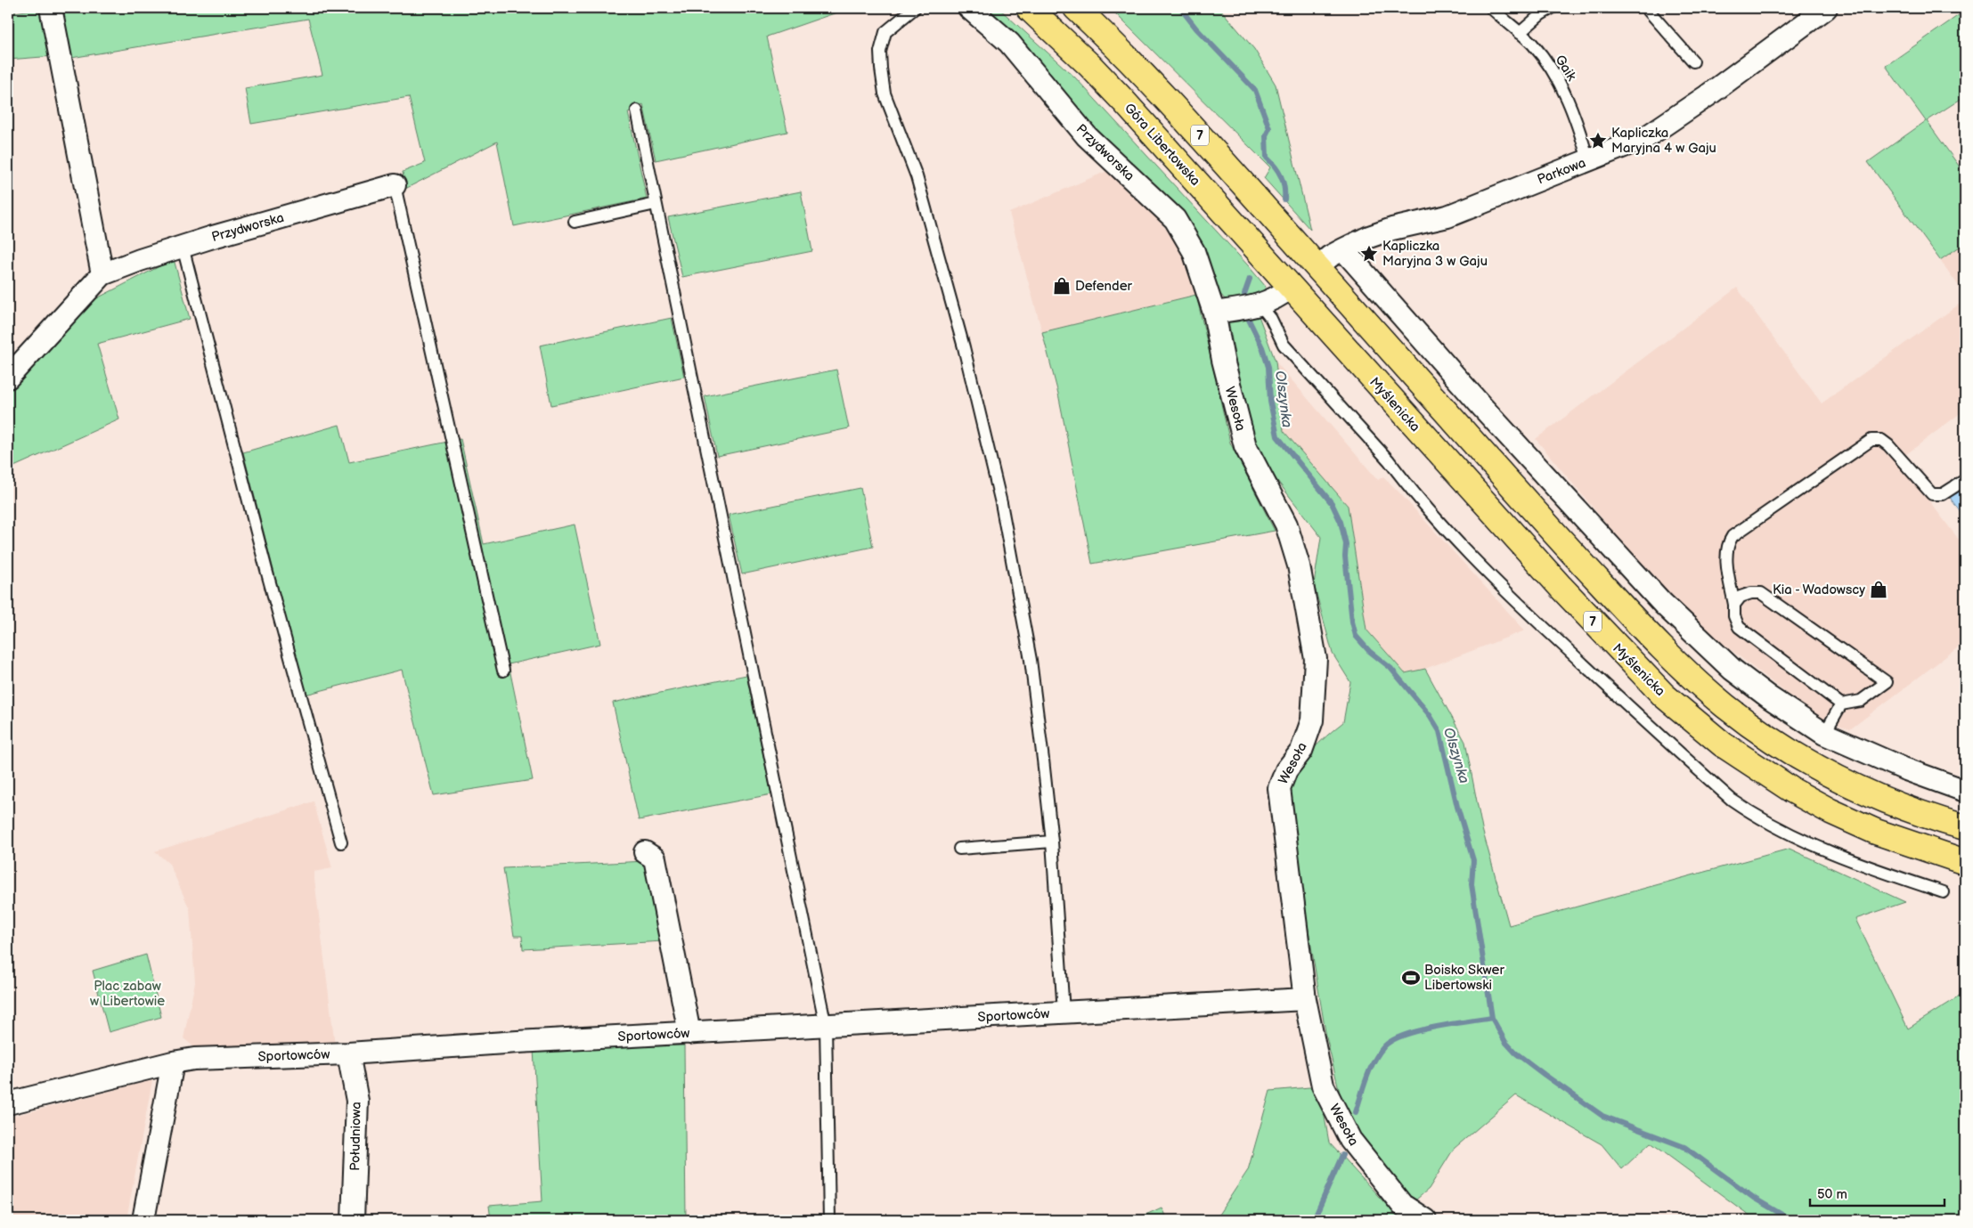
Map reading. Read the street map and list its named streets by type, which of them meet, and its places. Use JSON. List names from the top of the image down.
{
  "streets": {
    "highway": ["7", "Góra Libertowska", "Myślenicka"],
    "street": [
      "Przydworska",
      "Parkowa",
      "Wesoła",
      "Sportowców",
      "Południowa"
    ],
    "lane": ["Gaik"]
  },
  "crossings": [
    ["Gaik", "Parkowa"],
    ["7", "Parkowa"],
    ["Góra Libertowska", "Myślenicka"],
    ["Przydworska", "Wesoła"],
    ["Wesoła", "Sportowców"],
    ["Sportowców", "Południowa"]
  ],
  "water": ["Olszynka"],
  "parks": ["Plac zabaw w Libertowie"],
  "places": {
    "place": ["Kapliczka Maryjna 4 w Gaju", "Kapliczka Maryjna 3 w Gaju"],
    "shop": ["Defender", "Kia - Wadowscy"],
    "sports": ["Boisko Skwer Libertowski"]
  },
  "scale_bar": "50 m"
}
